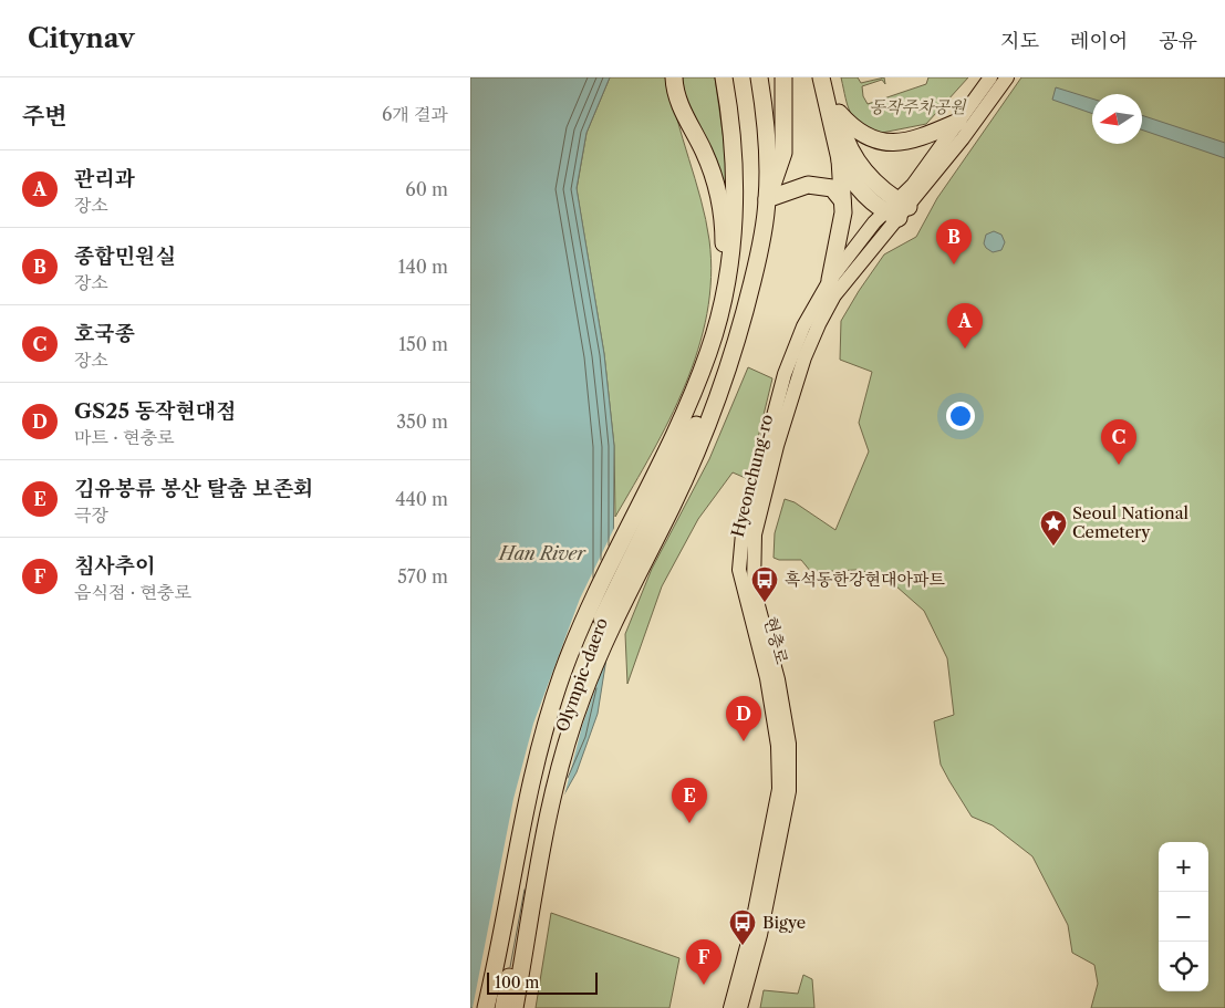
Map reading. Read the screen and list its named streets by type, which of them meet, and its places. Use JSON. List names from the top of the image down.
{
  "streets": {
    "highway": ["Olympic-daero"],
    "main road": ["Hyeonchung-ro", "현충로"]
  },
  "crossings": [
    ["Hyeonchung-ro", "현충로"]
  ],
  "water": ["Han River"],
  "parks": ["동작주차공원"],
  "places": {
    "place": ["Seoul National Cemetery"],
    "bus stop": ["흑석동한강현대아파트", "Bigye"]
  },
  "scale_bar": "100 m",
  "north": "left",
  "page": {
    "header": "Citynav",
    "nav": ["지도", "레이어", "공유"],
    "heading": ["주변", "6개 결과"],
    "list": [
      {
        "mark": "A",
        "name": "관리과",
        "note": "장소",
        "value": "60 m"
      },
      {
        "mark": "B",
        "name": "종합민원실",
        "note": "장소",
        "value": "140 m"
      },
      {
        "mark": "C",
        "name": "호국종",
        "note": "장소",
        "value": "150 m"
      },
      {
        "mark": "D",
        "name": "GS25 동작현대점",
        "note": "마트 · 현충로",
        "value": "350 m"
      },
      {
        "mark": "E",
        "name": "김유봉류 봉산 탈춤 보존회",
        "note": "극장",
        "value": "440 m"
      },
      {
        "mark": "F",
        "name": "침사추이",
        "note": "음식점 · 현충로",
        "value": "570 m"
      }
    ],
    "pins": [
      "B",
      "A",
      "C",
      "D",
      "E",
      "F"
    ],
    "map_buttons": ["+", "−"],
    "scale": "100 m"
  }
}
